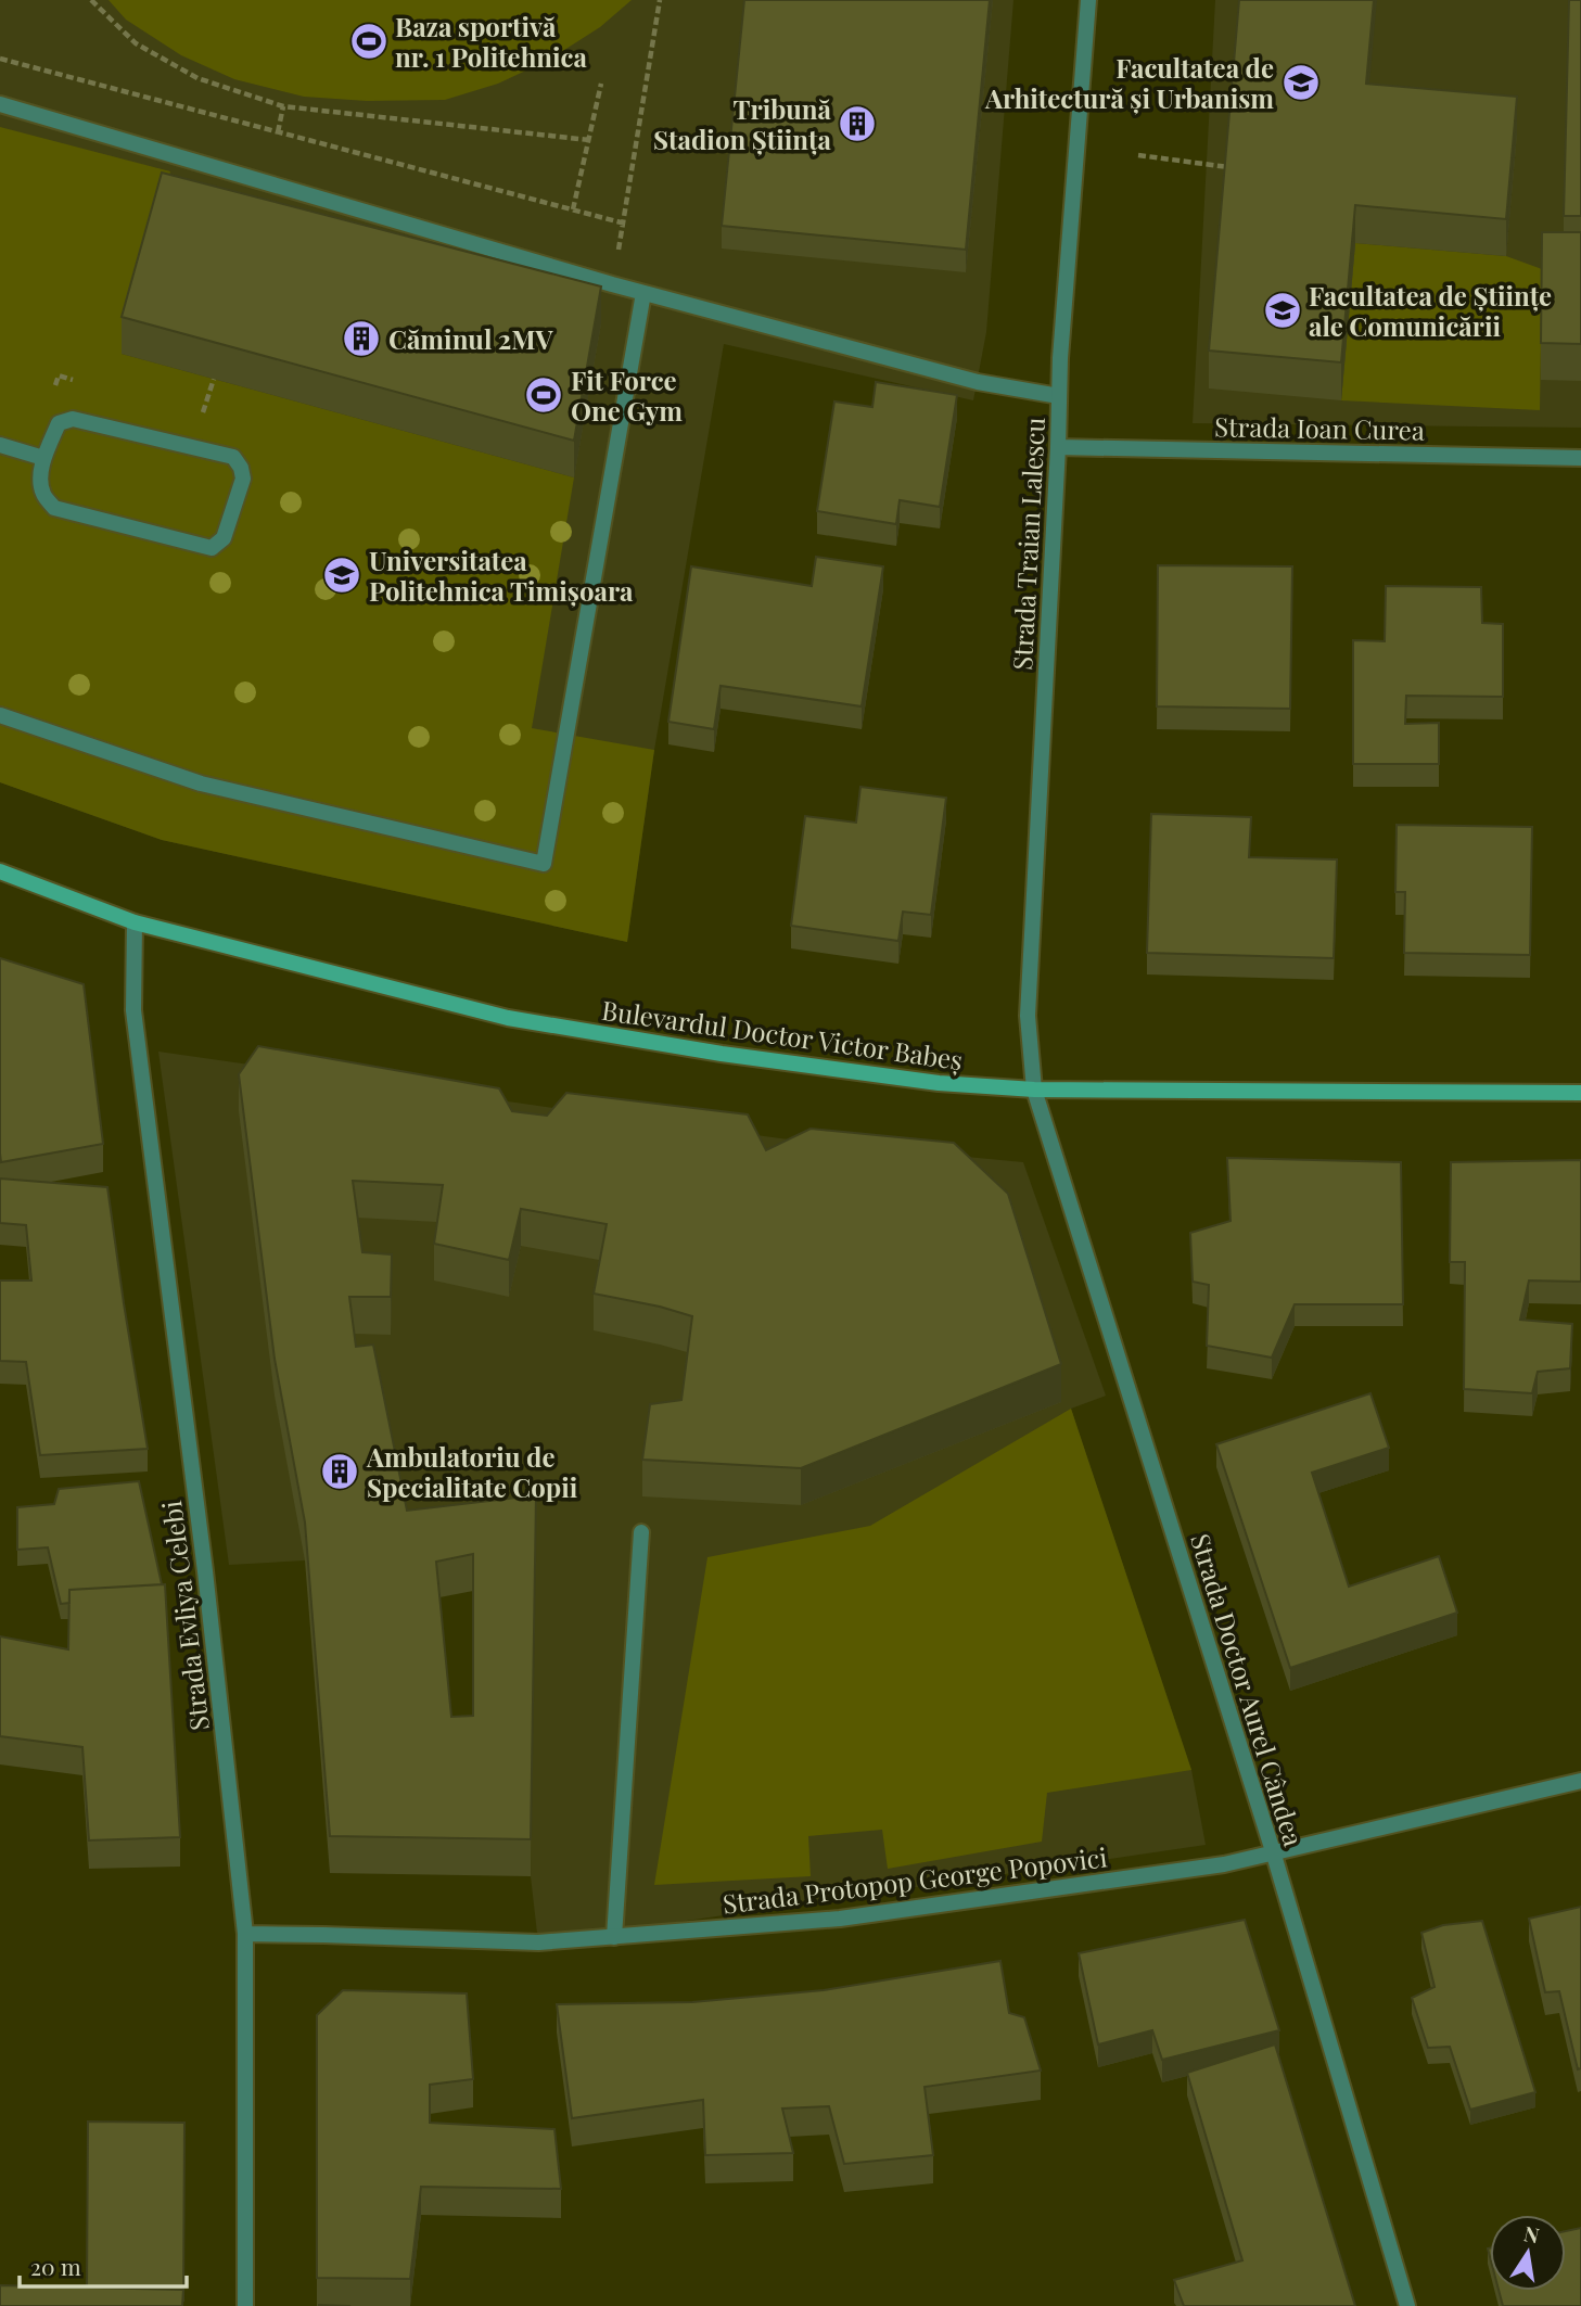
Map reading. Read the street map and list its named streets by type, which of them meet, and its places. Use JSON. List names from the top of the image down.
{
  "streets": {
    "street": [
      "Strada Ioan Curea",
      "Strada Traian Lalescu",
      "Bulevardul Doctor Victor Babeș",
      "Strada Evliya Celebi",
      "Strada Doctor Aurel Cândea",
      "Strada Protopop George Popovici"
    ]
  },
  "crossings": [
    ["Strada Ioan Curea", "Strada Traian Lalescu"],
    ["Strada Traian Lalescu", "Bulevardul Doctor Victor Babeș"],
    ["Strada Traian Lalescu", "Strada Doctor Aurel Cândea"],
    ["Bulevardul Doctor Victor Babeș", "Strada Evliya Celebi"],
    ["Bulevardul Doctor Victor Babeș", "Strada Doctor Aurel Cândea"],
    ["Strada Evliya Celebi", "Strada Protopop George Popovici"],
    ["Strada Doctor Aurel Cândea", "Strada Protopop George Popovici"]
  ],
  "places": {
    "sports": ["Baza sportivă nr. 1 Politehnica", "Fit Force One Gym"],
    "school or university": ["Facultatea de Arhitectură și Urbanism", "Facultatea de Științe ale Comunicării", "Universitatea Politehnica Timișoara"],
    "building": ["Tribună Stadion Știința", "Căminul 2MV", "Ambulatoriu de Specialitate Copii"]
  },
  "scale_bar": "20 m",
  "north": "top"
}
